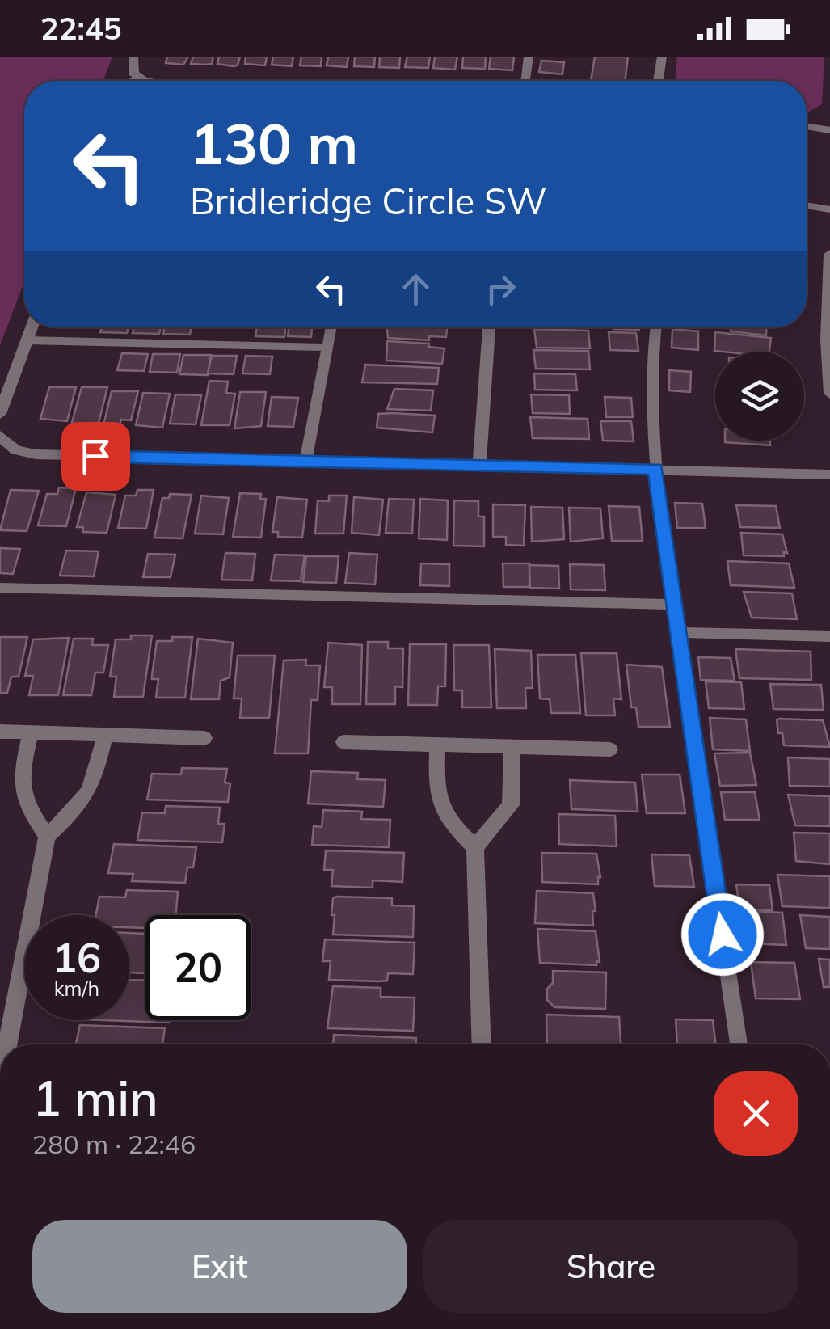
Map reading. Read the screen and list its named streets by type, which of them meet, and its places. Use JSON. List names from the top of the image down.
{
  "page": {
    "status": "22:45",
    "turn": ["130 m", "Bridleridge Circle SW"],
    "speed": "16 km/h",
    "limit": "20",
    "heading": ["1 min", "280 m · 22:46"],
    "buttons": ["Exit", "Share"]
  }
}
